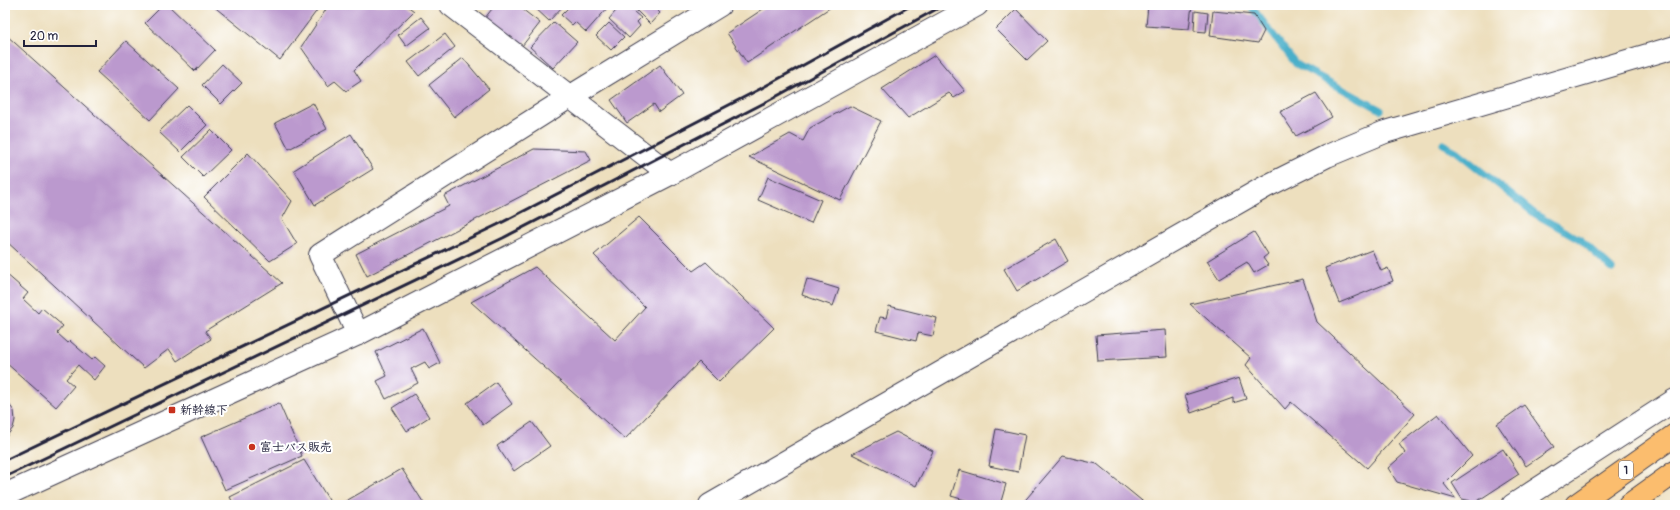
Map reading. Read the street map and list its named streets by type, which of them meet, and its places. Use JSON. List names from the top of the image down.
{
  "streets": {
    "highway": ["1"]
  },
  "places": {
    "transit": ["新幹線下"],
    "other": ["富士バス販売"]
  },
  "scale_bar": "20 m"
}
